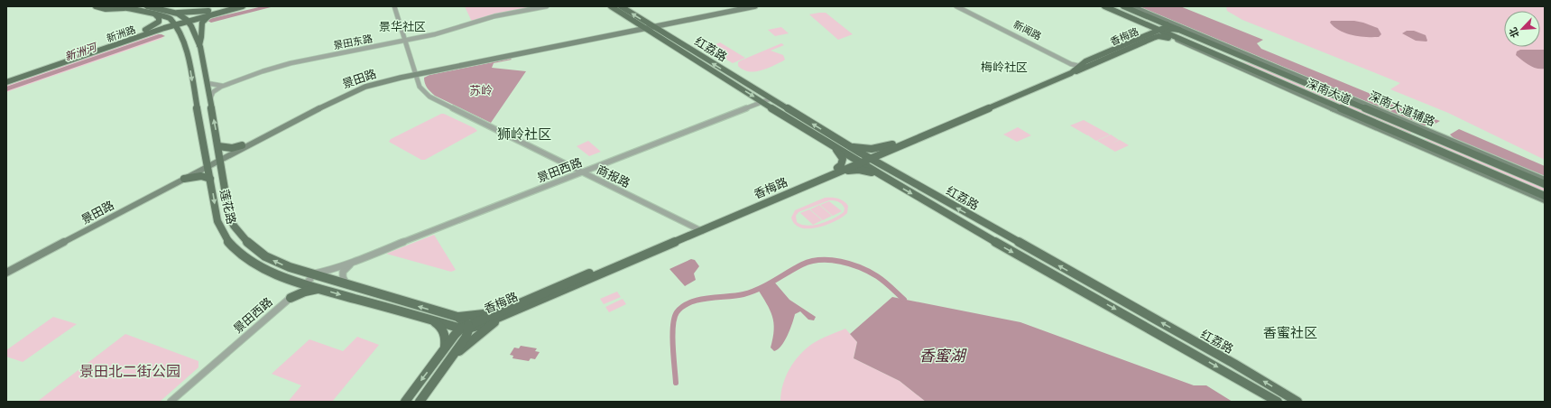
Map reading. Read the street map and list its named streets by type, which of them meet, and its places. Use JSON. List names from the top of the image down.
{
  "streets": {
    "main road": [
      "新洲路",
      "香梅路",
      "红荔路",
      "景田路",
      "深南大道",
      "深南大道辅路",
      "莲花路"
    ],
    "street": [
      "新闻路",
      "景田东路",
      "景田西路",
      "商报路"
    ]
  },
  "crossings": [
    ["新闻路", "香梅路"],
    ["新洲路", "莲花路"],
    ["香梅路", "红荔路"],
    ["香梅路", "深南大道"],
    ["香梅路", "商报路"],
    ["香梅路", "莲花路"],
    ["景田东路", "商报路"],
    ["景田东路", "莲花路"],
    ["红荔路", "景田路"],
    ["红荔路", "景田西路"],
    ["景田路", "商报路"],
    ["景田路", "莲花路"],
    ["景田西路", "商报路"],
    ["景田西路", "莲花路"]
  ],
  "districts": [
    "景华社区",
    "梅岭社区",
    "狮岭社区",
    "香蜜社区"
  ],
  "water": ["新洲河", "香蜜湖"],
  "parks": ["苏岭", "景田北二街公园"],
  "north": "bottom left"
}
